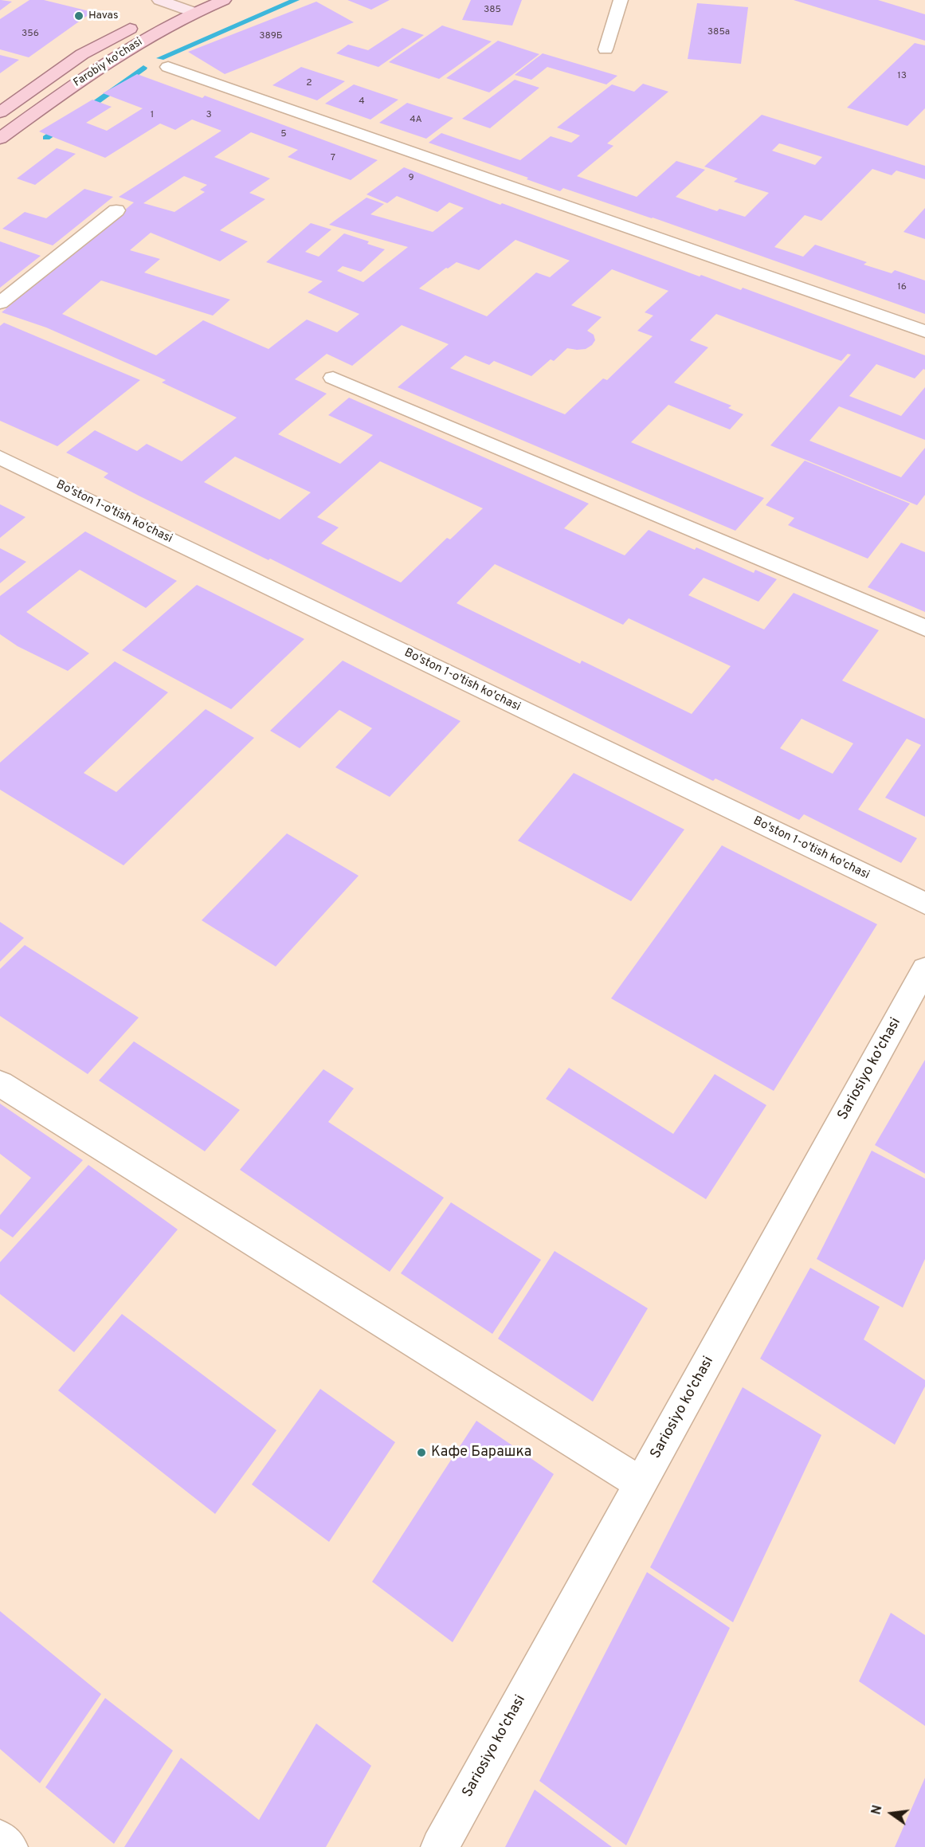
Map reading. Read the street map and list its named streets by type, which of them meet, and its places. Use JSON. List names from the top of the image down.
{
  "streets": {
    "main road": ["Farobiy ko'chasi"],
    "street": ["Bo'ston 1-o'tish ko'chasi", "Sariosiyo ko'chasi"]
  },
  "places": ["Havas", "Кафе Барашка"],
  "house_numbers": [
    "385",
    "385а",
    "356",
    "389Б",
    "13",
    "2",
    "4",
    "1",
    "3",
    "4A",
    "5",
    "7",
    "9",
    "16"
  ],
  "north": "left"
}
